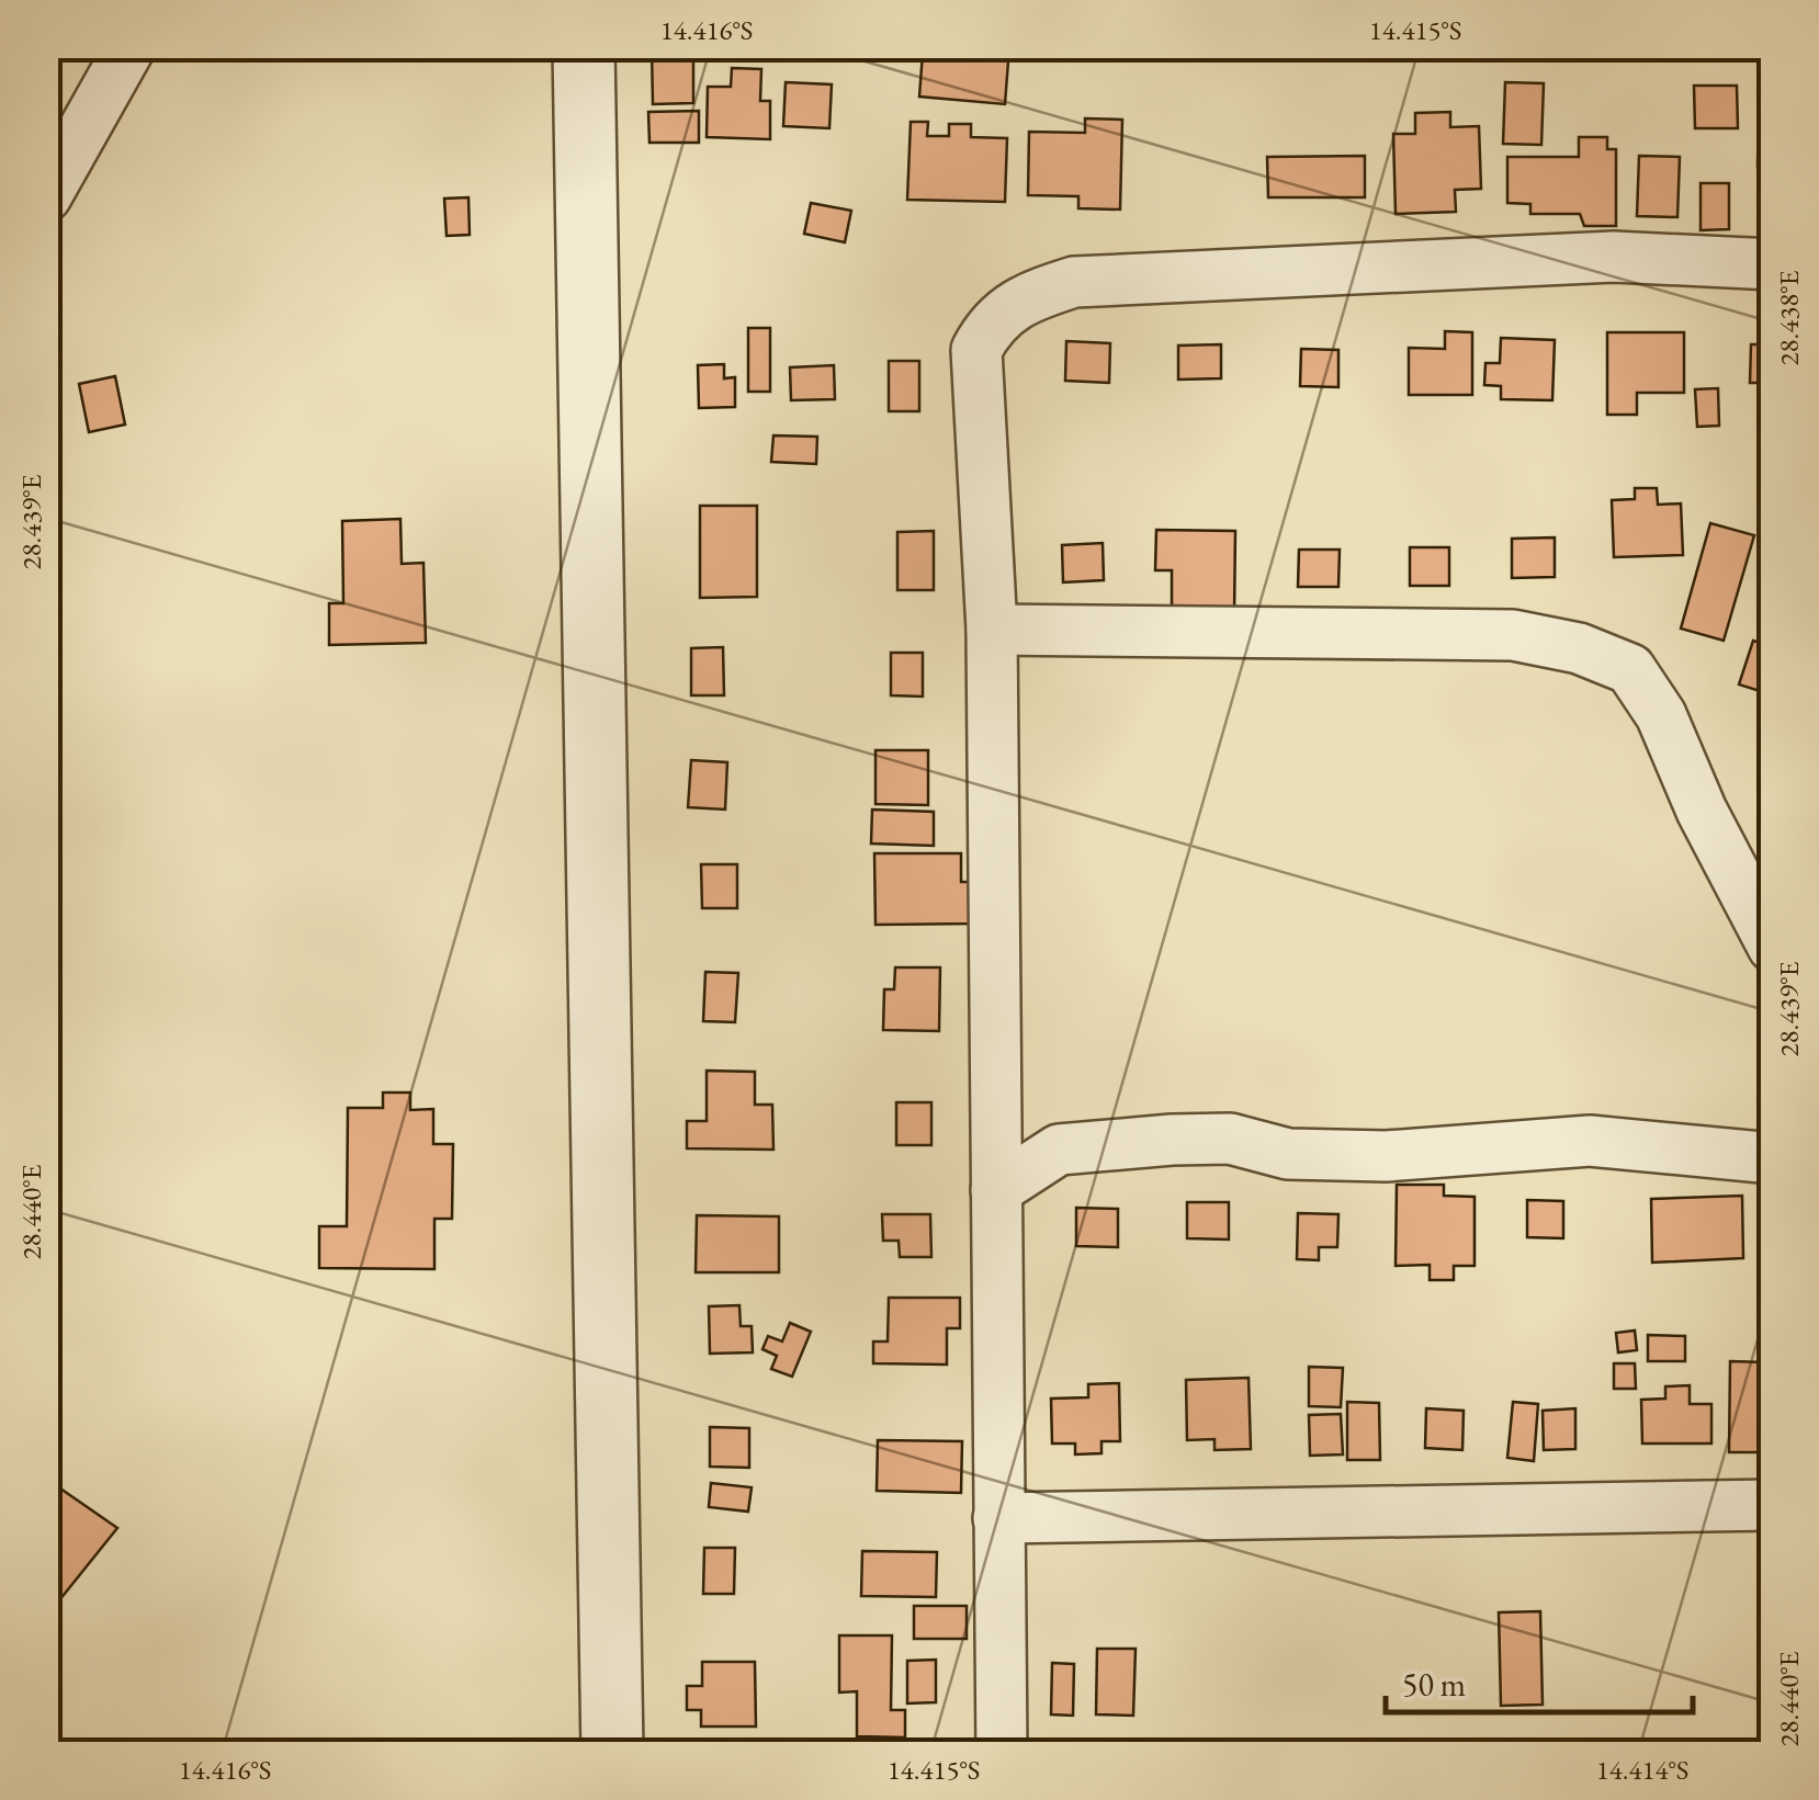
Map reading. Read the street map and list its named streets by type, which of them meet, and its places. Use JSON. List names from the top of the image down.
{
  "scale_bar": "50 m",
  "coordinates": [
    "14.416°S",
    "14.415°S",
    "28.438°E",
    "28.439°E",
    "28.440°E",
    "14.414°S"
  ]
}
